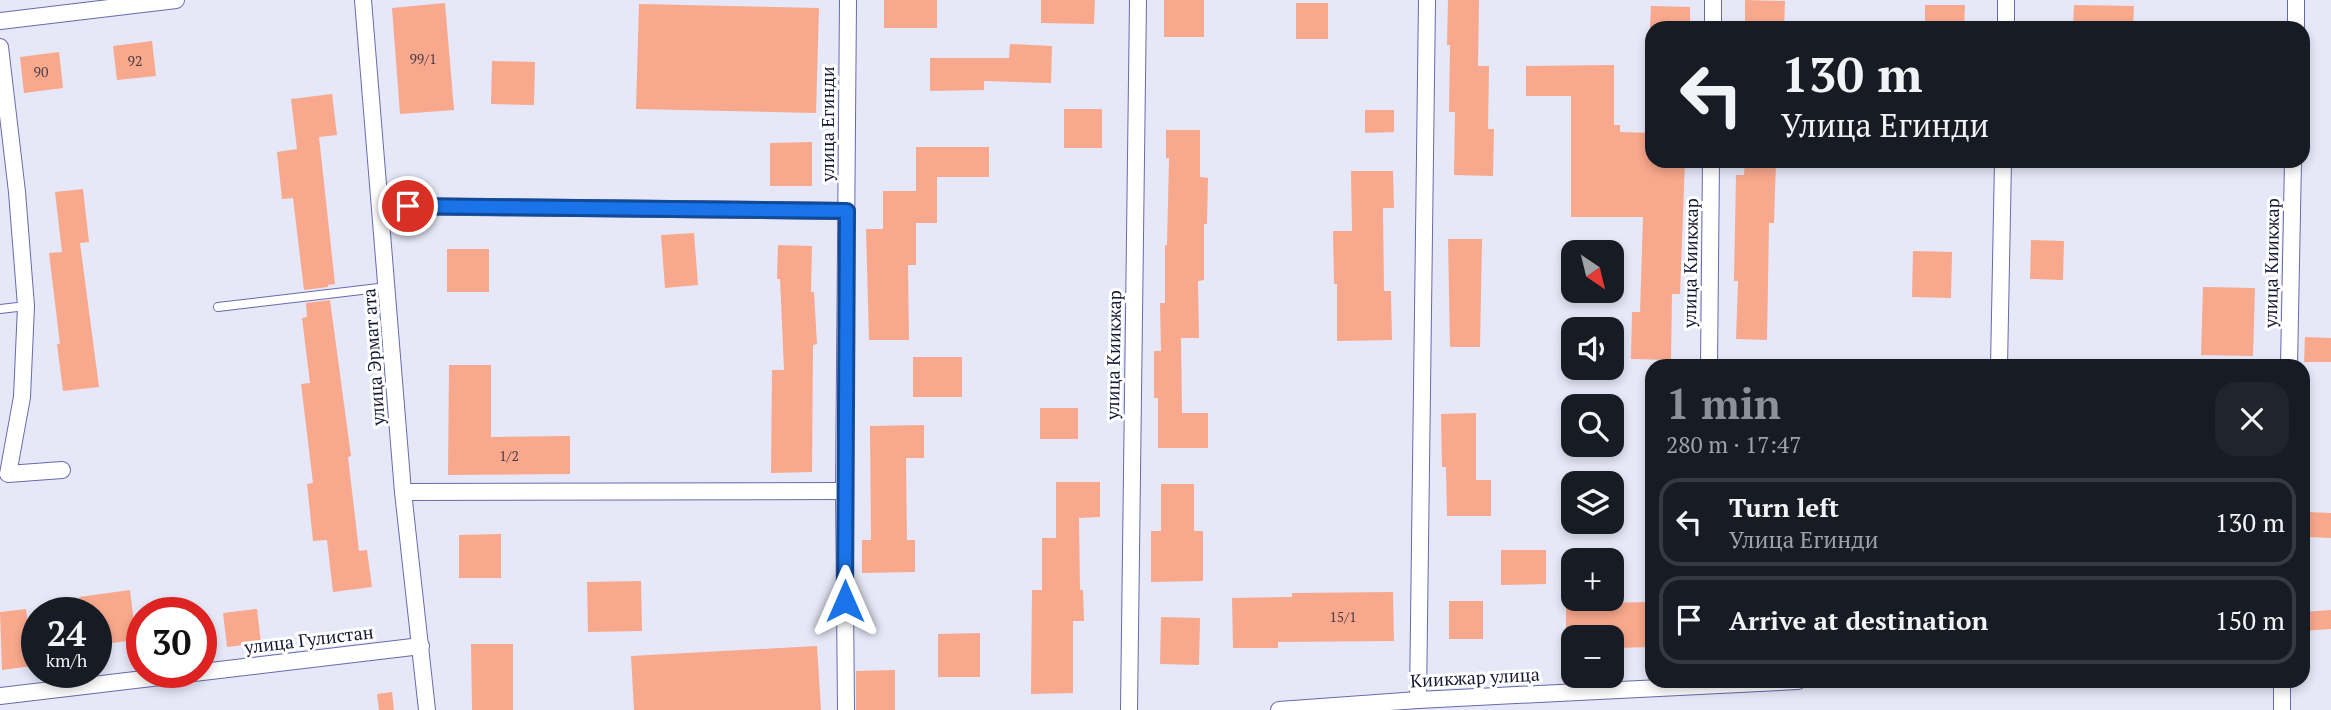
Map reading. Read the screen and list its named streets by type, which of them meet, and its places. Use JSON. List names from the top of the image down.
{
  "streets": {
    "street": [
      "улица Егинди",
      "улица Киикжар",
      "улица Эрмат ата",
      "улица Гулистан",
      "Киикжар улица"
    ]
  },
  "crossings": [
    ["улица Эрмат ата", "улица Гулистан"]
  ],
  "house_numbers": [
    "99/1",
    "92",
    "90",
    "1/2",
    "15/1"
  ],
  "north": "bottom right",
  "page": {
    "turn": ["130 m", "Улица Егинди"],
    "map_buttons": ["+", "−"],
    "heading": ["1 min", "280 m · 17:47"],
    "list": [
      {
        "name": "Turn left",
        "note": "Улица Егинди",
        "value": "130 m"
      },
      {
        "name": "Arrive at destination",
        "value": "150 m"
      }
    ],
    "speed": "24 km/h",
    "limit": "30"
  }
}
